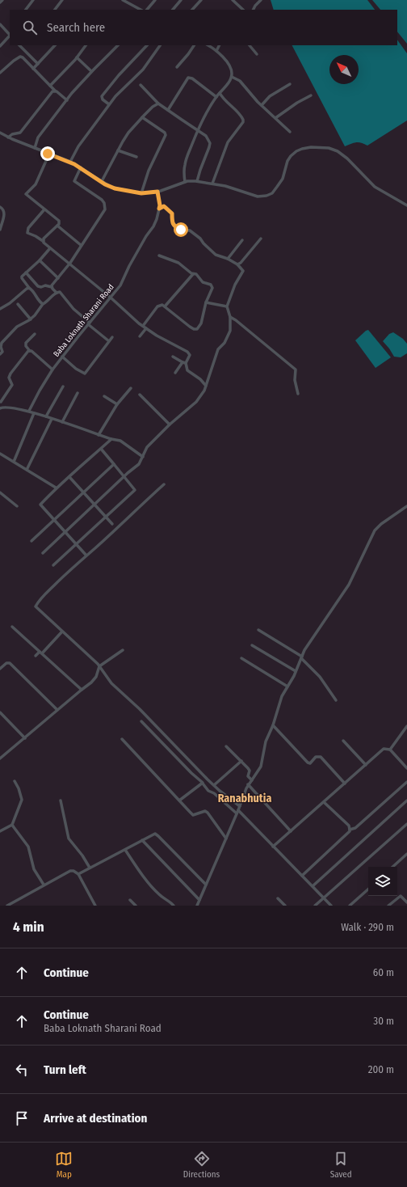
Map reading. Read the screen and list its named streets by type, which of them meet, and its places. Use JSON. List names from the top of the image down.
{
  "streets": {
    "street": ["Baba Loknath Sharani Road"]
  },
  "districts": ["Ranabhutia"],
  "north": "top left",
  "page": {
    "search": "Search here",
    "heading": ["4 min", "Walk · 290 m"],
    "list": [
      ["Continue", "60 m"],
      ["Continue", "Baba Loknath Sharani Road", "30 m"],
      ["Turn left", "200 m"],
      "Arrive at destination"
    ],
    "nav": ["Map", "Directions", "Saved"]
  }
}
